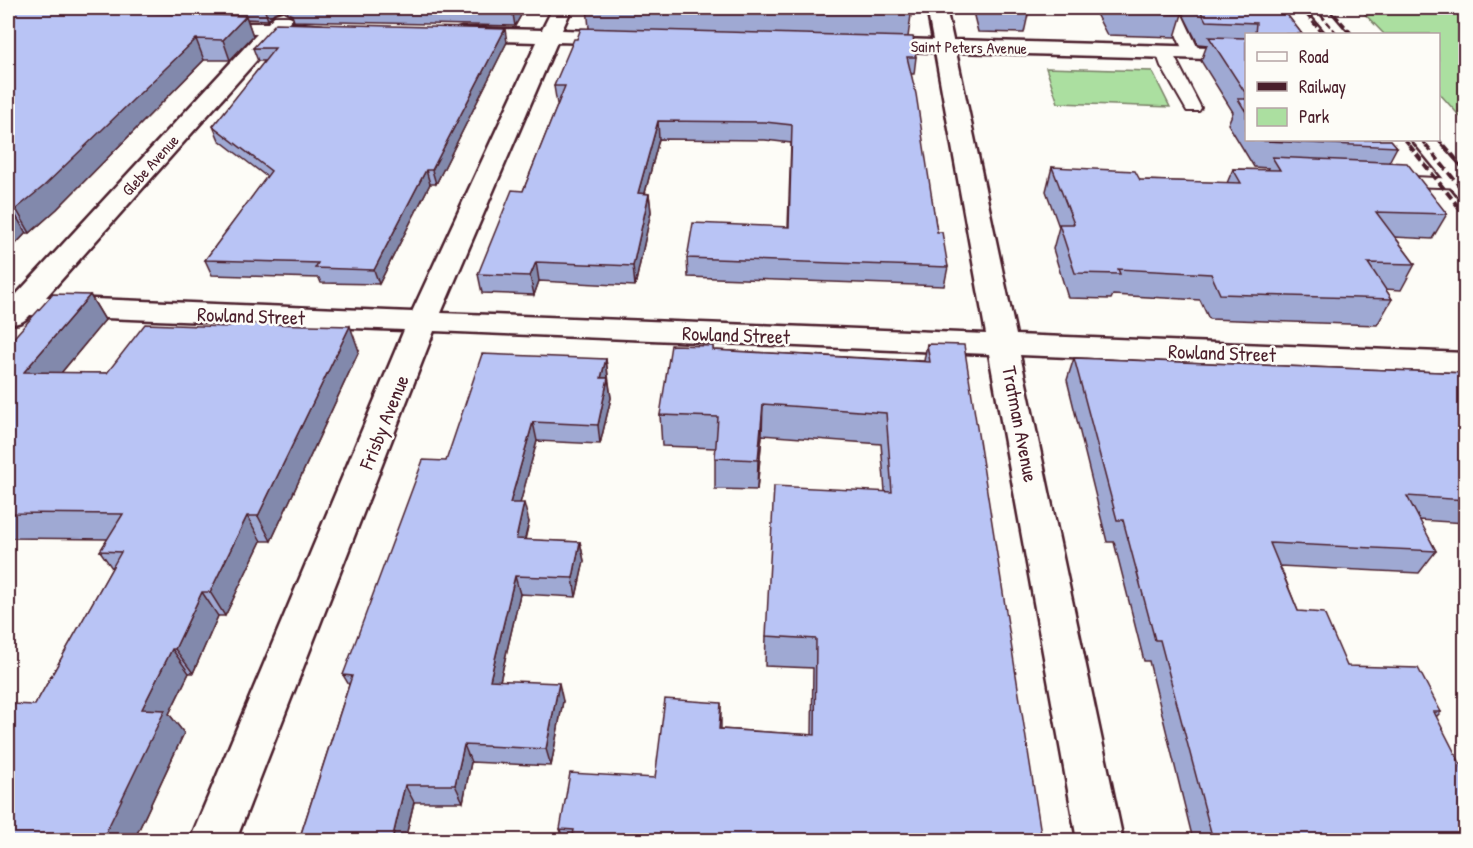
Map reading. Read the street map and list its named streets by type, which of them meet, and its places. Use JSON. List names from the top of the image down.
{
  "streets": {
    "street": [
      "Saint Peters Avenue",
      "Glebe Avenue",
      "Rowland Street",
      "Frisby Avenue",
      "Tratman Avenue"
    ]
  },
  "crossings": [
    ["Saint Peters Avenue", "Tratman Avenue"],
    ["Glebe Avenue", "Rowland Street"],
    ["Rowland Street", "Frisby Avenue"],
    ["Rowland Street", "Tratman Avenue"]
  ],
  "legend": ["Road", "Railway", "Park"]
}
